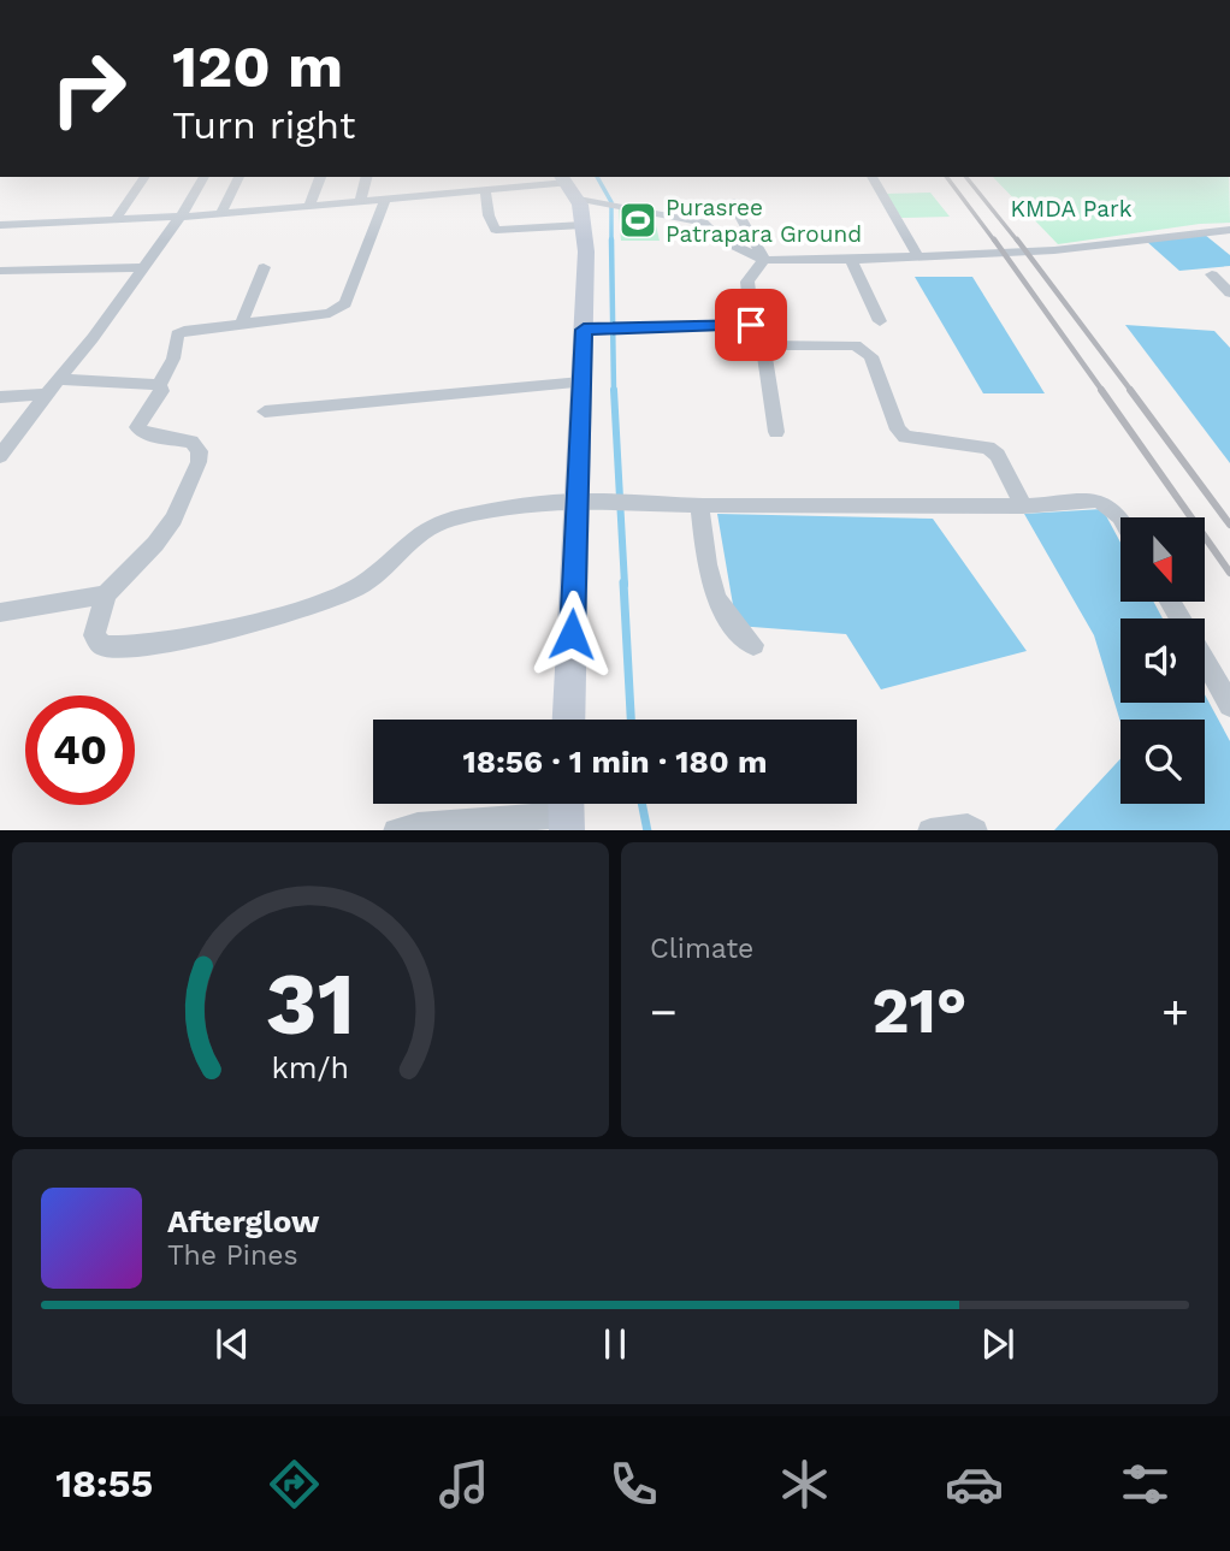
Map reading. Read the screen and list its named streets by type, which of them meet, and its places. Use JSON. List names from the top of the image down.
{
  "parks": ["KMDA Park"],
  "places": {
    "sports": ["Purasree Patrapara Ground"]
  },
  "north": "bottom",
  "page": {
    "turn": ["120 m", "Turn right"],
    "limit": "40",
    "trip": "18:56 · 1 min · 180 m",
    "tile": "Climate",
    "heat": ["−", "21°", "+"],
    "song": ["Afterglow", "The Pines"],
    "tabs": "18:55",
    "gauge": ["31", "km/h"]
  }
}
